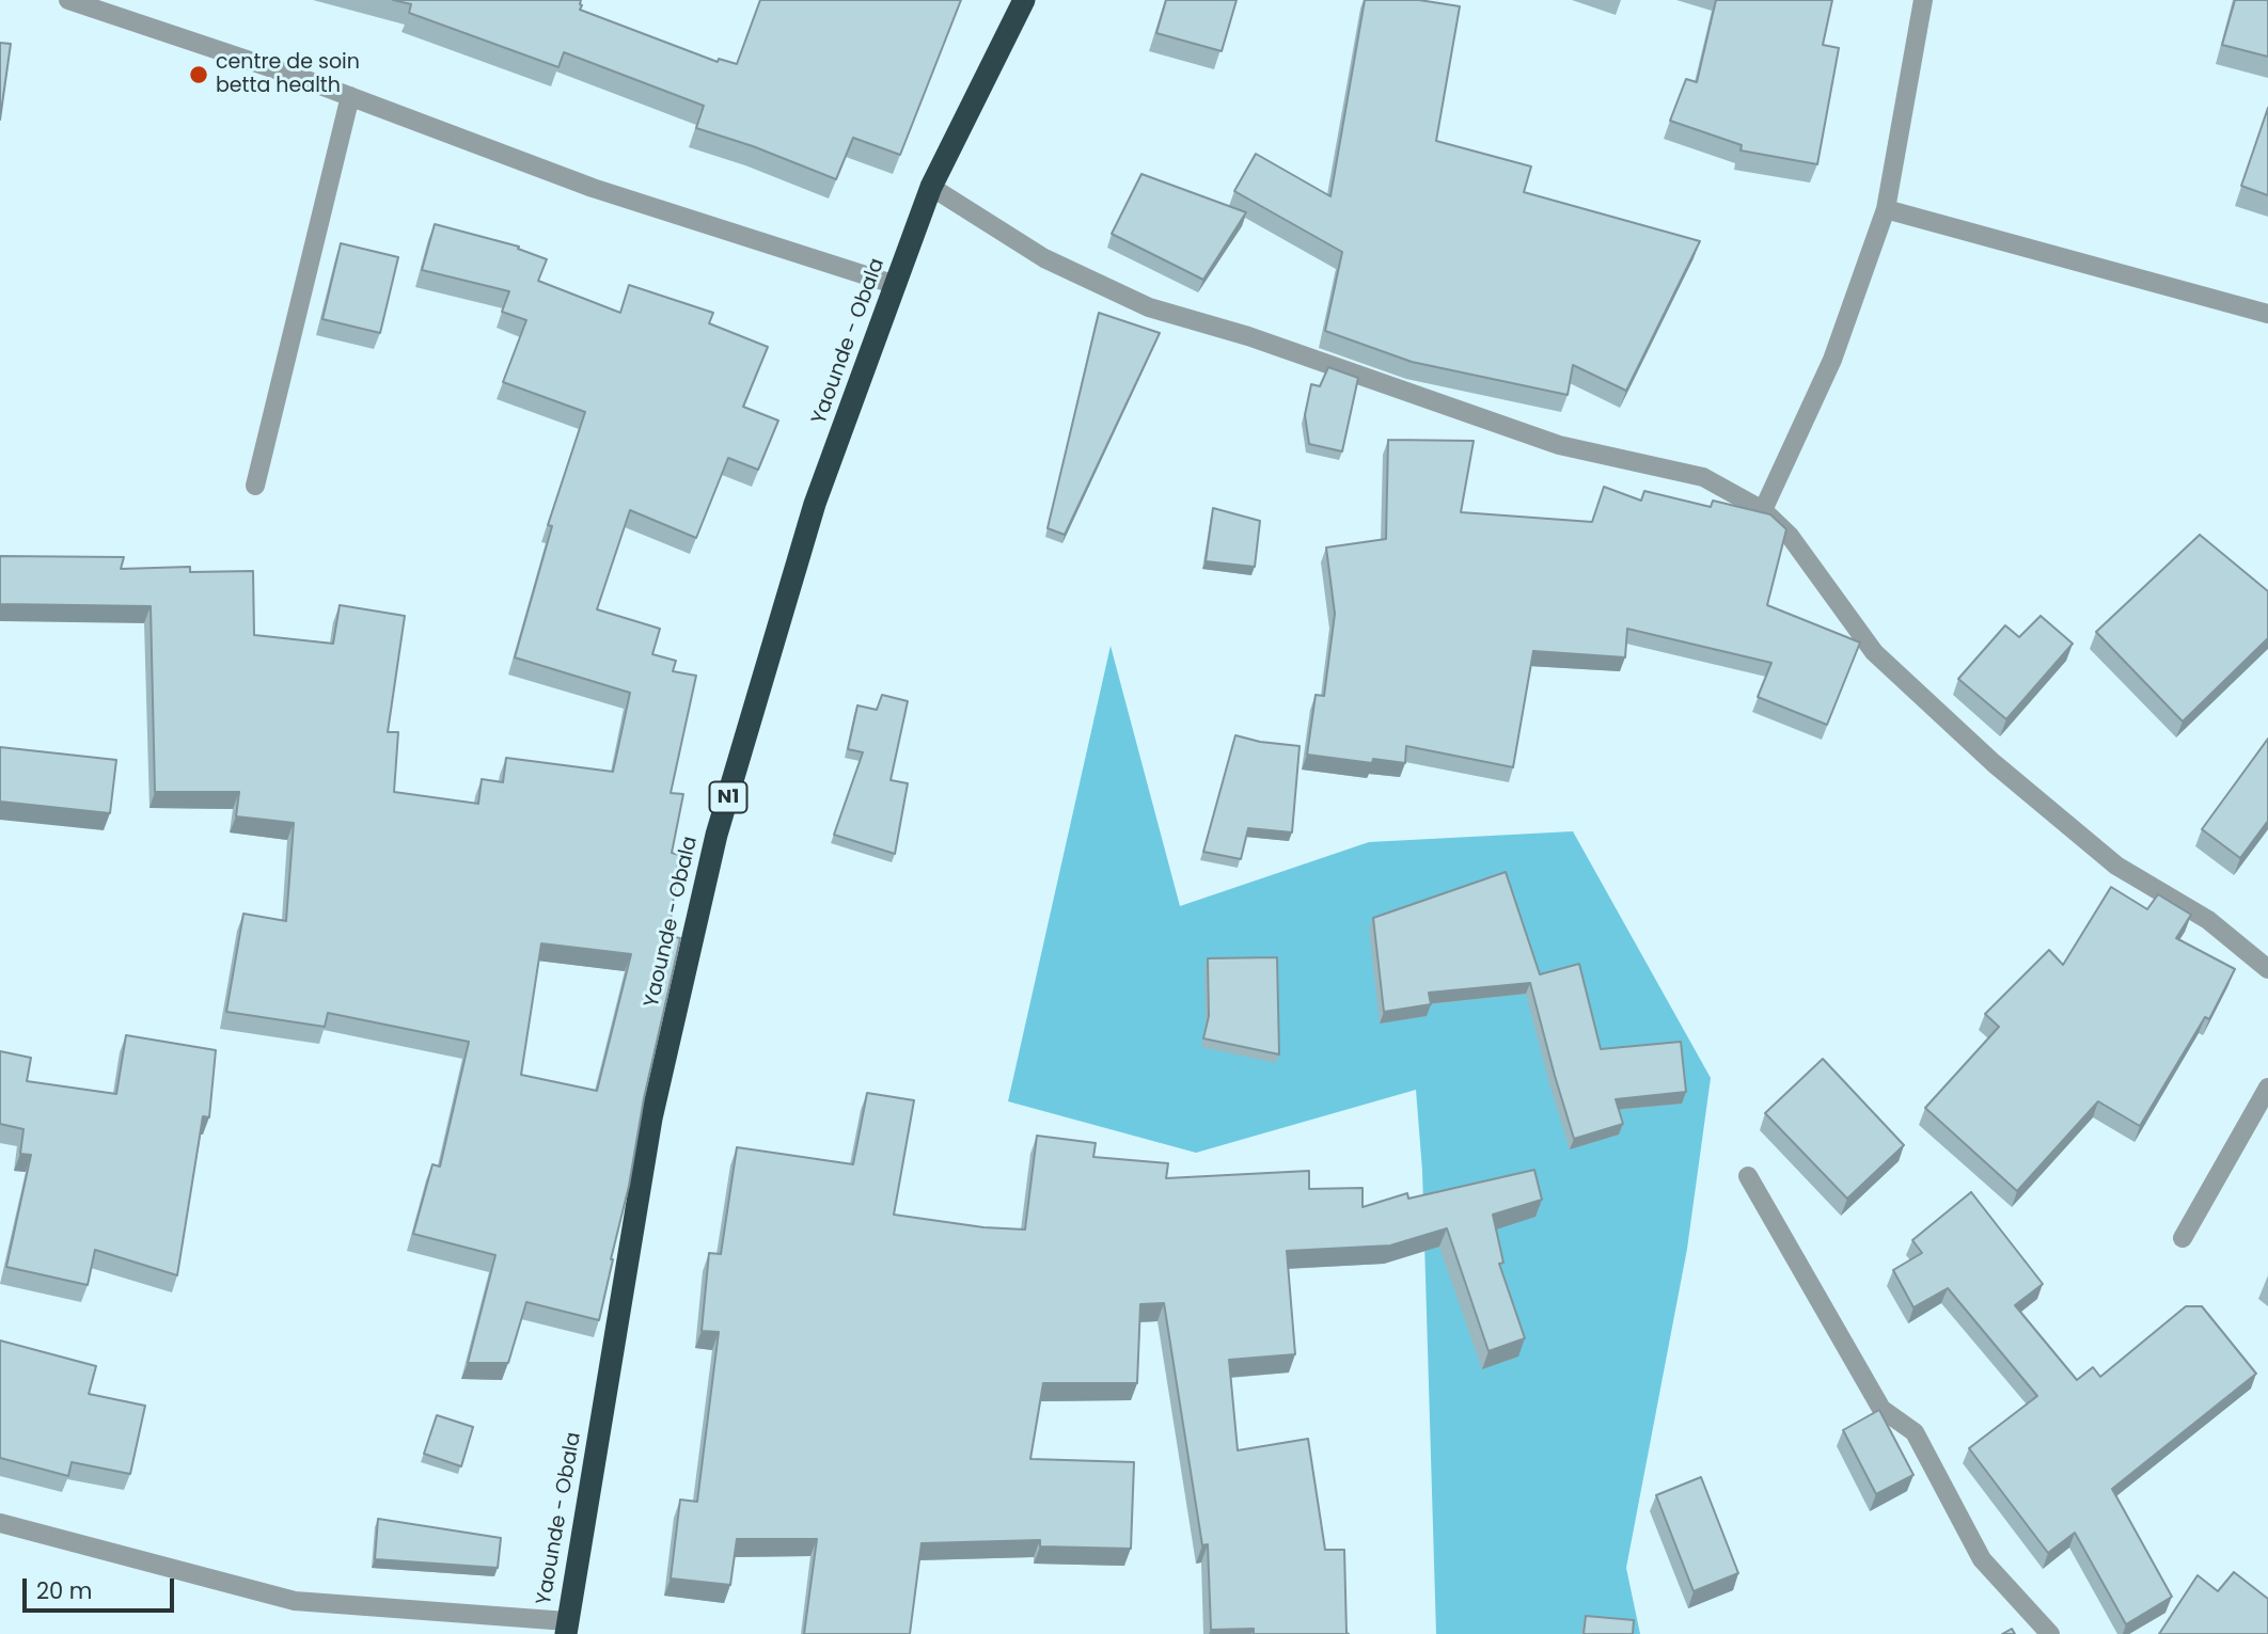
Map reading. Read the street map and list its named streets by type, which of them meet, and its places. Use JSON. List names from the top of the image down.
{
  "streets": {
    "highway": ["Yaounde - Obala", "N1"]
  },
  "places": ["centre de soin betta health"],
  "scale_bar": "20 m"
}
